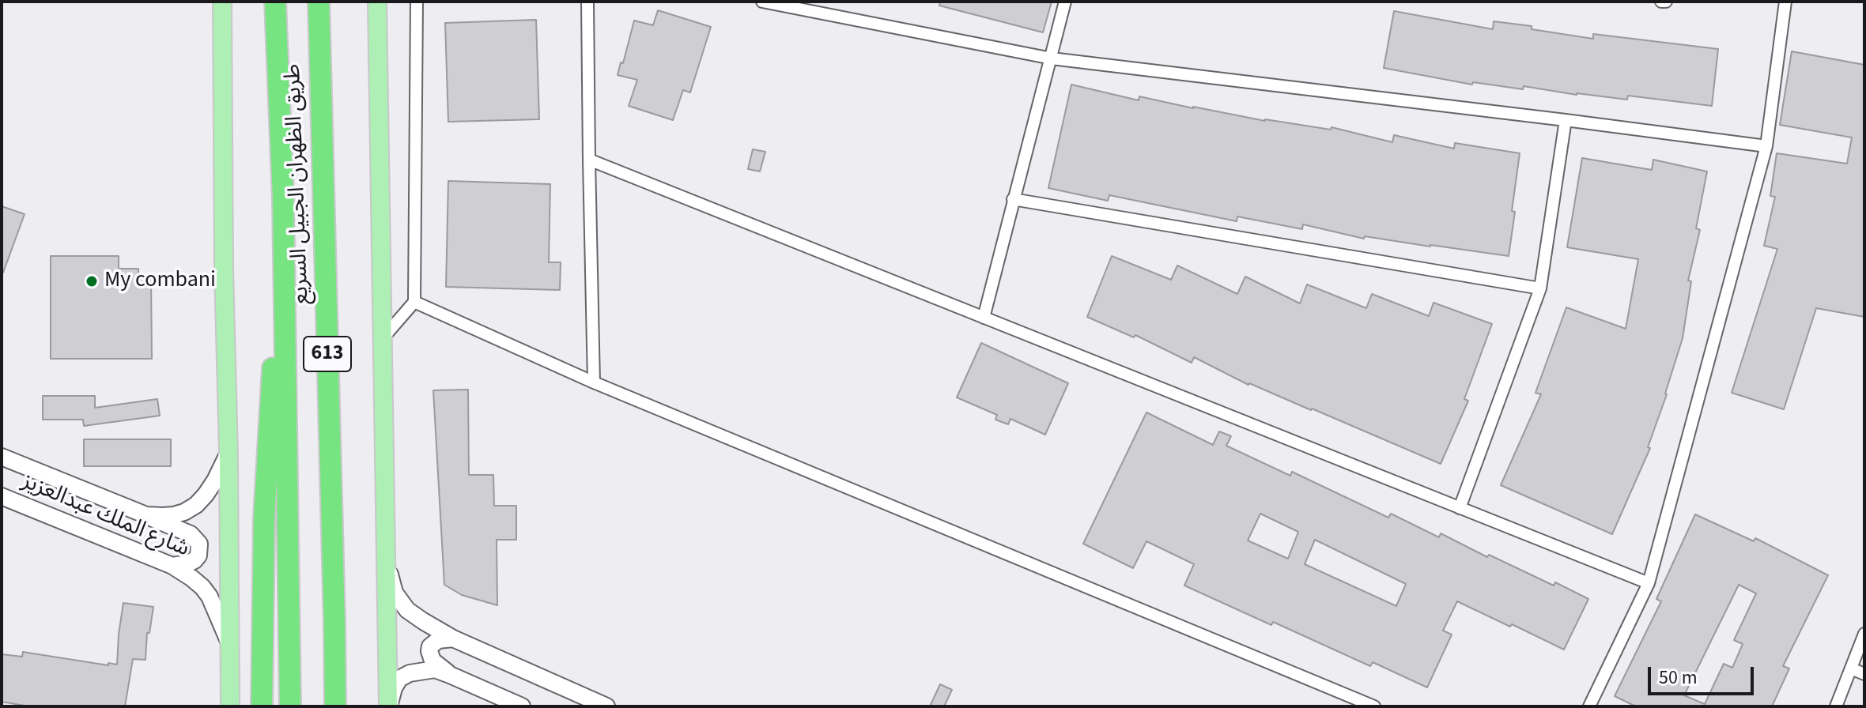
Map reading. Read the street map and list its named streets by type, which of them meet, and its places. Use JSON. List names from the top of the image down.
{
  "streets": {
    "highway": ["طريق الظهران الجبيل السريع", "613"],
    "street": ["شارع الملك عبدالعزيز"]
  },
  "places": ["My combani"],
  "scale_bar": "50 m"
}
